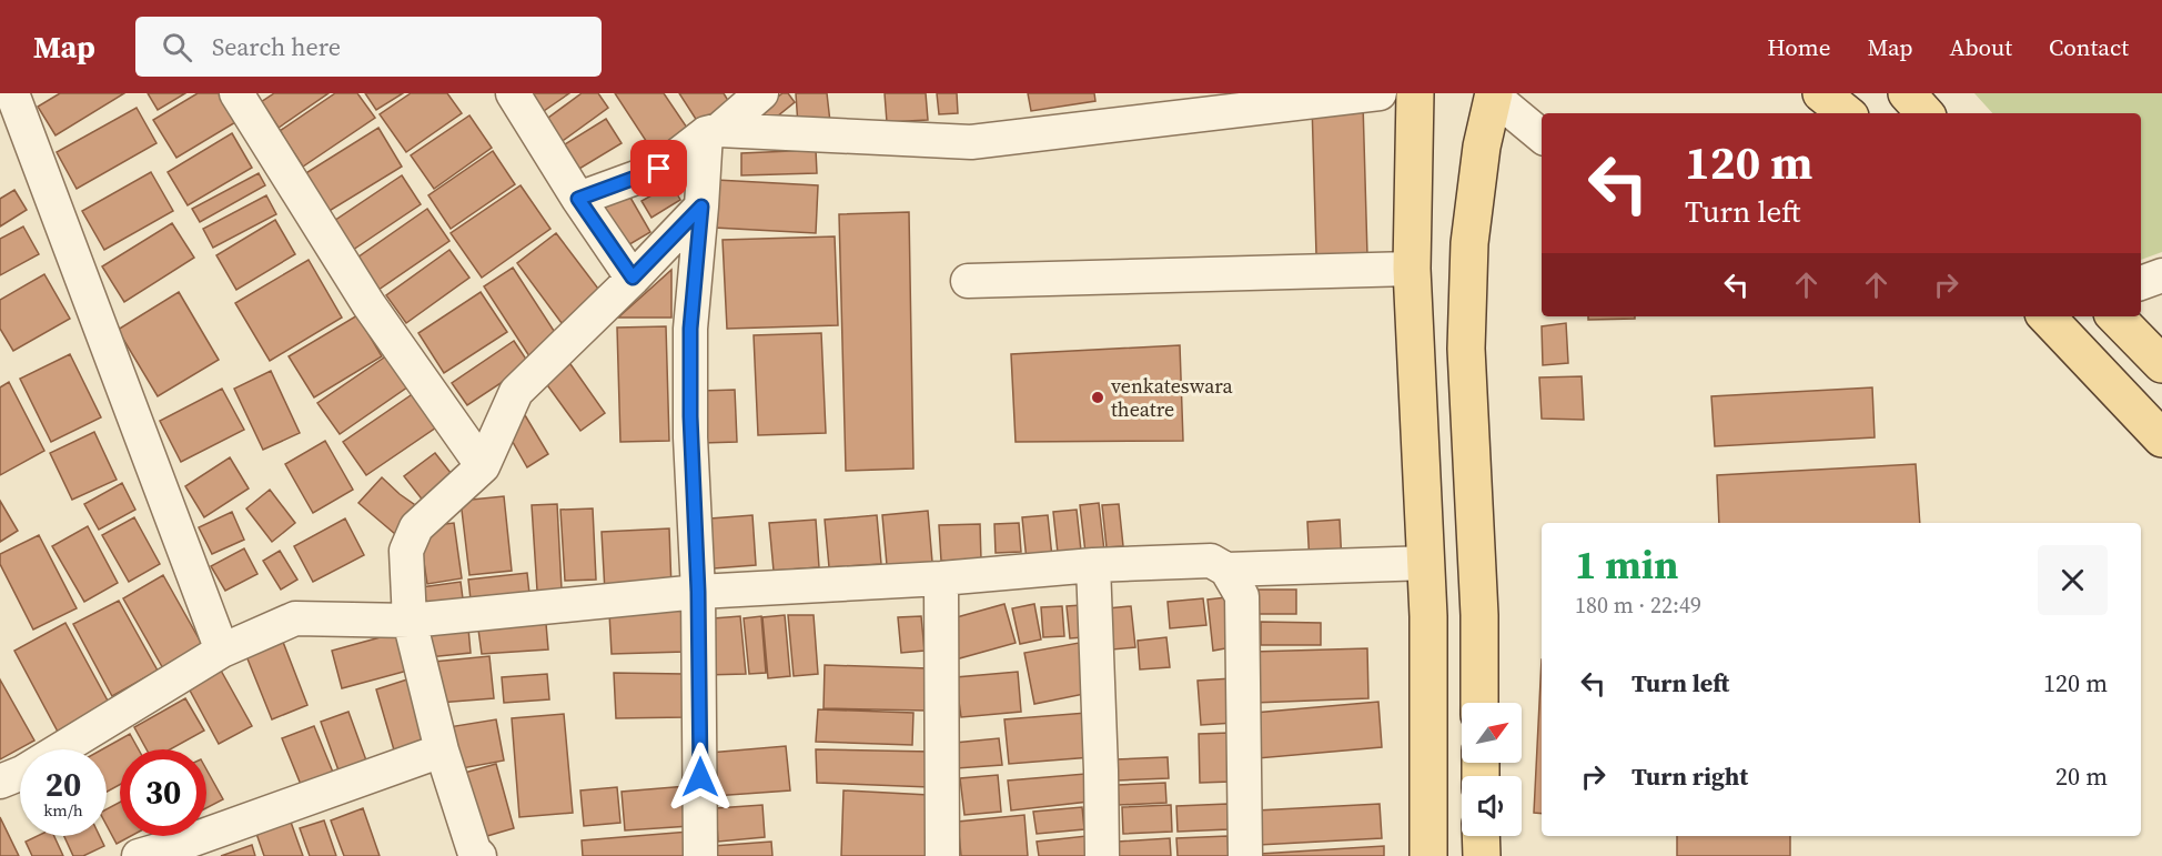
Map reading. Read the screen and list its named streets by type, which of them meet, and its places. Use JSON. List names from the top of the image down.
{
  "places": ["venkateswara theatre"],
  "north": "top right",
  "page": {
    "header": "Map",
    "search": "Search here",
    "nav": [
      "Home",
      "Map",
      "About",
      "Contact"
    ],
    "turn": ["120 m", "Turn left"],
    "heading": ["1 min", "180 m · 22:49"],
    "list": [
      {
        "name": "Turn left",
        "value": "120 m"
      },
      {
        "name": "Turn right",
        "value": "20 m"
      }
    ],
    "speed": "20 km/h",
    "limit": "30"
  }
}
